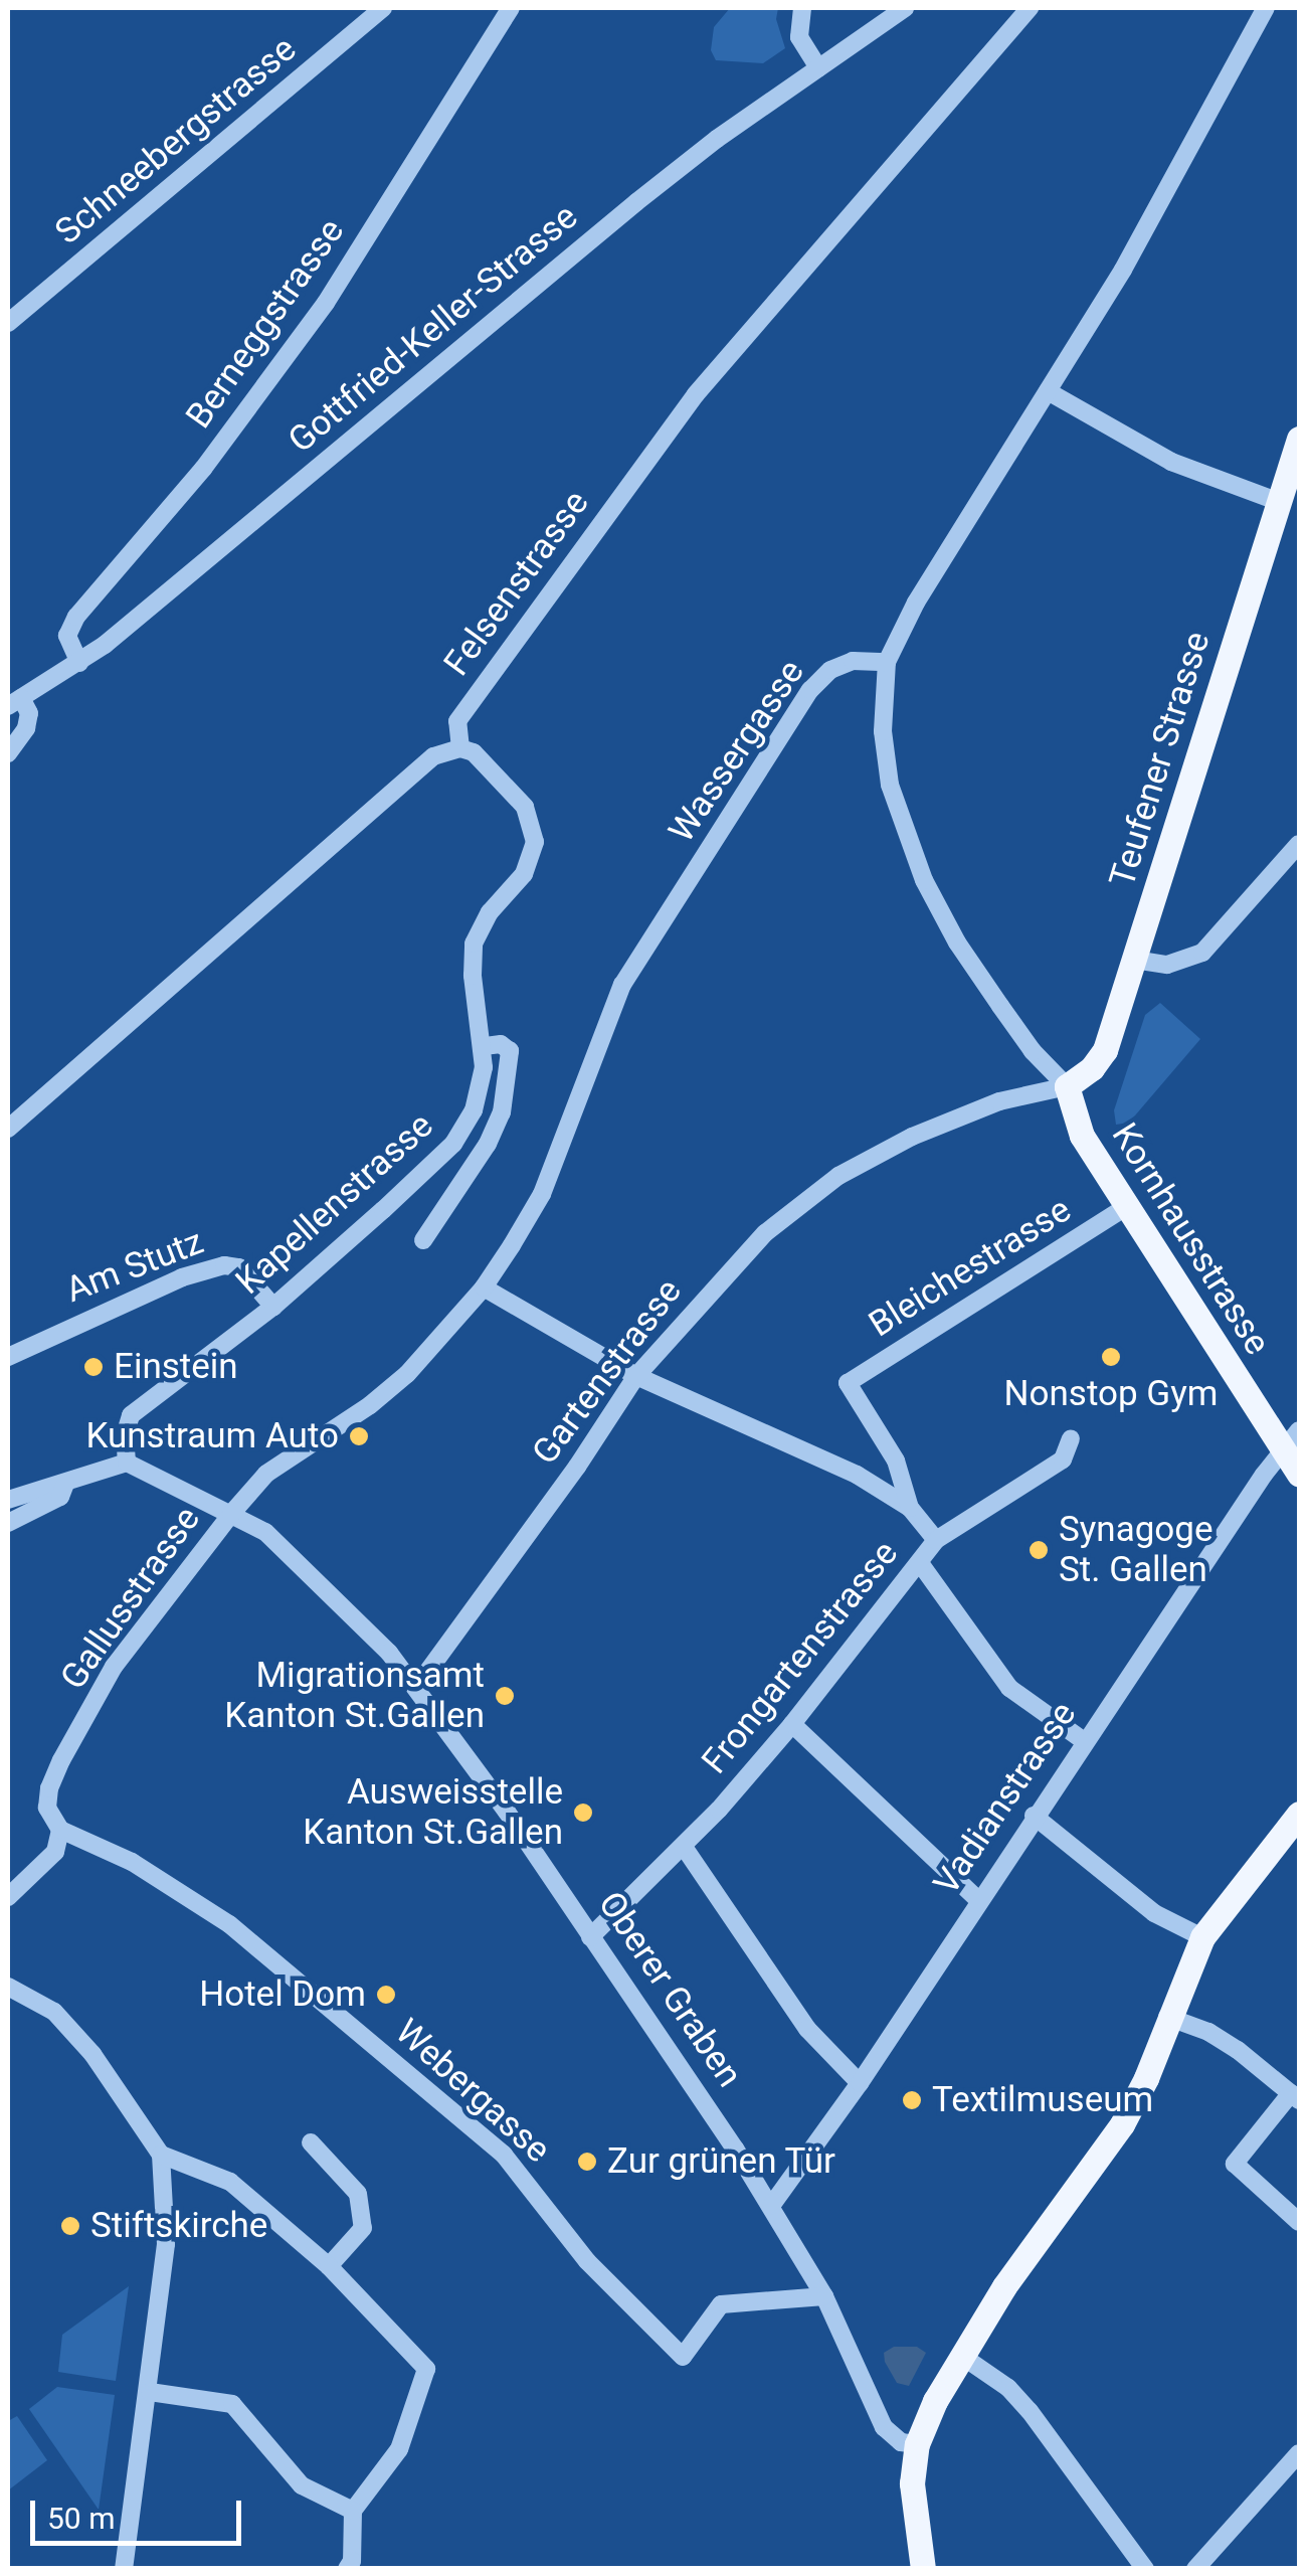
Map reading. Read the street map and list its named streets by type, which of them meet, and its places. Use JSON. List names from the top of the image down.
{
  "streets": {
    "main road": ["Teufener Strasse", "Kornhausstrasse"],
    "street": [
      "Schneebergstrasse",
      "Berneggstrasse",
      "Gottfried-Keller-Strasse",
      "Felsenstrasse",
      "Wassergasse",
      "Kapellenstrasse",
      "Am Stutz",
      "Bleichestrasse",
      "Gartenstrasse",
      "Gallusstrasse",
      "Frongartenstrasse",
      "Vadianstrasse",
      "Oberer Graben",
      "Webergasse"
    ]
  },
  "crossings": [
    ["Berneggstrasse", "Gottfried-Keller-Strasse"],
    ["Felsenstrasse", "Kapellenstrasse"],
    ["Wassergasse", "Gallusstrasse"],
    ["Wassergasse", "Oberer Graben"],
    ["Teufener Strasse", "Kornhausstrasse"],
    ["Teufener Strasse", "Gartenstrasse"],
    ["Kapellenstrasse", "Am Stutz"],
    ["Kornhausstrasse", "Bleichestrasse"],
    ["Kornhausstrasse", "Gartenstrasse"],
    ["Kornhausstrasse", "Vadianstrasse"],
    ["Gartenstrasse", "Oberer Graben"],
    ["Gallusstrasse", "Oberer Graben"],
    ["Gallusstrasse", "Webergasse"],
    ["Frongartenstrasse", "Oberer Graben"],
    ["Vadianstrasse", "Oberer Graben"],
    ["Oberer Graben", "Webergasse"]
  ],
  "places": [
    "Nonstop Gym",
    "Einstein",
    "Kunstraum Auto",
    "Synagoge St. Gallen",
    "Migrationsamt Kanton St.Gallen",
    "Ausweisstelle Kanton St.Gallen",
    "Hotel Dom",
    "Textilmuseum",
    "Zur grünen Tür",
    "Stiftskirche"
  ],
  "scale_bar": "50 m"
}
